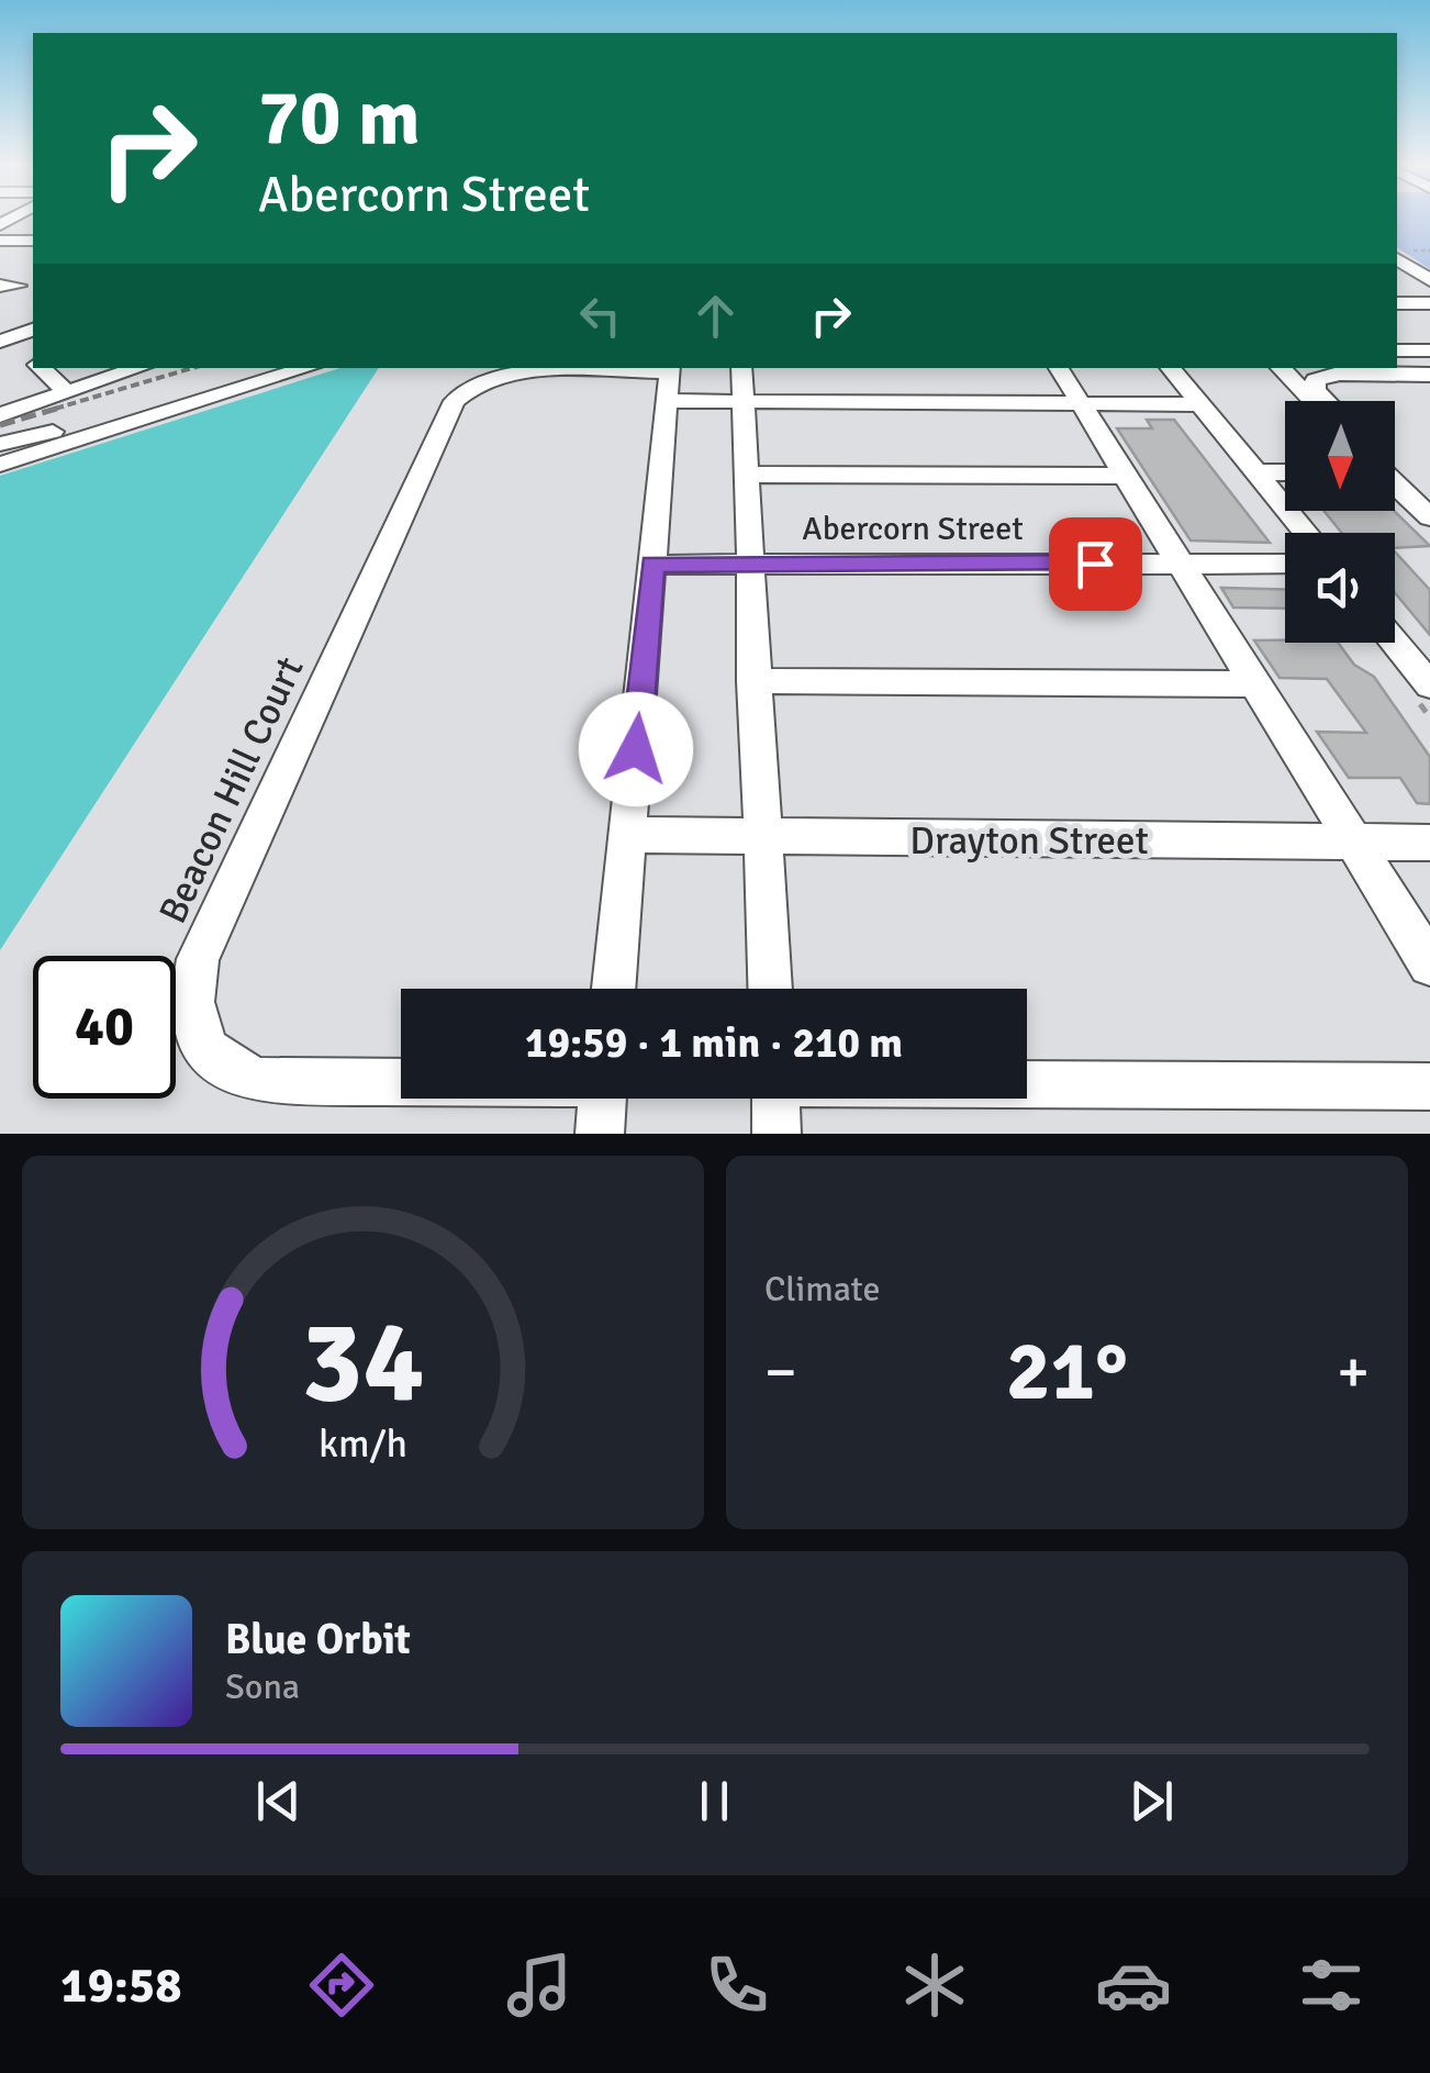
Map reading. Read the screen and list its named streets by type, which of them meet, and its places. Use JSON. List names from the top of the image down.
{
  "streets": {
    "street": ["Abercorn Street", "Beacon Hill Court", "Drayton Street"]
  },
  "north": "bottom",
  "page": {
    "turn": ["70 m", "Abercorn Street"],
    "limit": "40",
    "trip": "19:59 · 1 min · 210 m",
    "tile": "Climate",
    "heat": ["−", "21°", "+"],
    "song": ["Blue Orbit", "Sona"],
    "tabs": "19:58",
    "gauge": ["34", "km/h"]
  }
}
